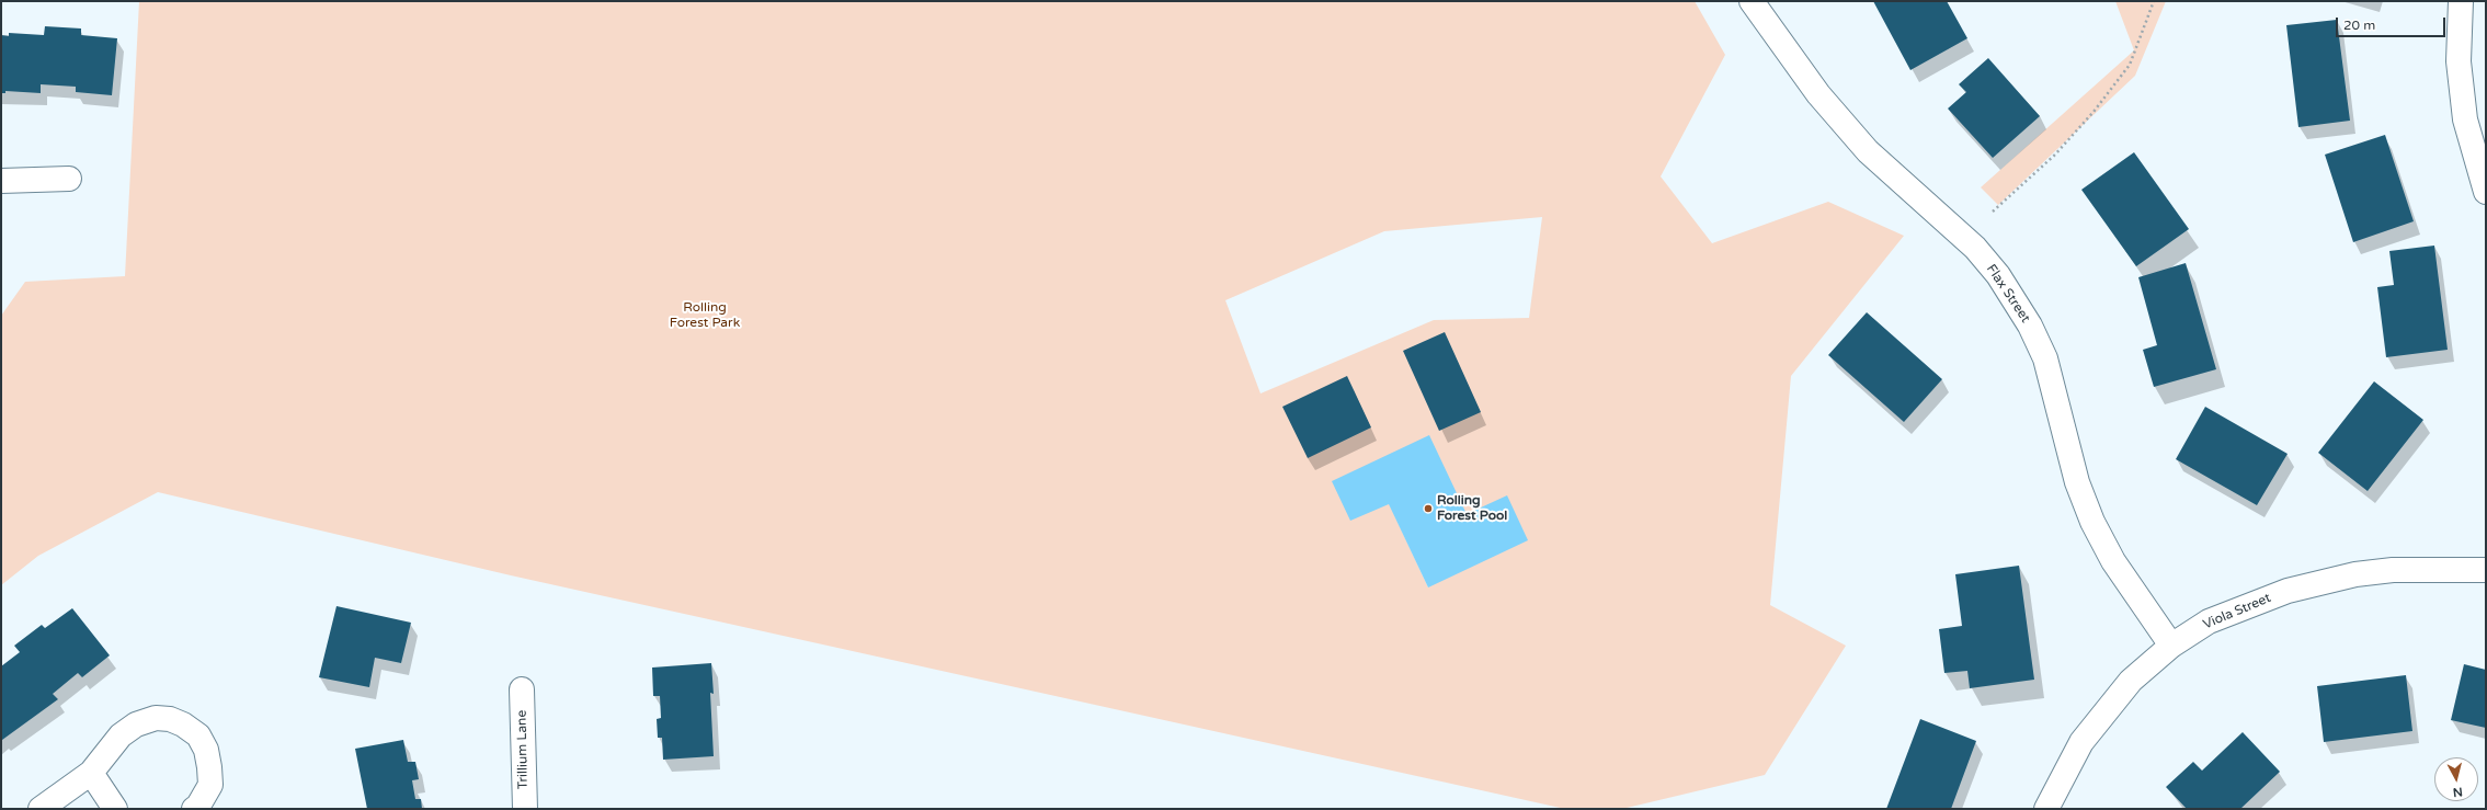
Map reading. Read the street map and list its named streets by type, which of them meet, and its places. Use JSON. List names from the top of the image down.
{
  "streets": {
    "street": ["Flax Street", "Viola Street", "Trillium Lane"]
  },
  "crossings": [
    ["Flax Street", "Viola Street"]
  ],
  "parks": ["Rolling Forest Park"],
  "places": ["Rolling Forest Pool"],
  "scale_bar": "20 m",
  "north": "bottom"
}
